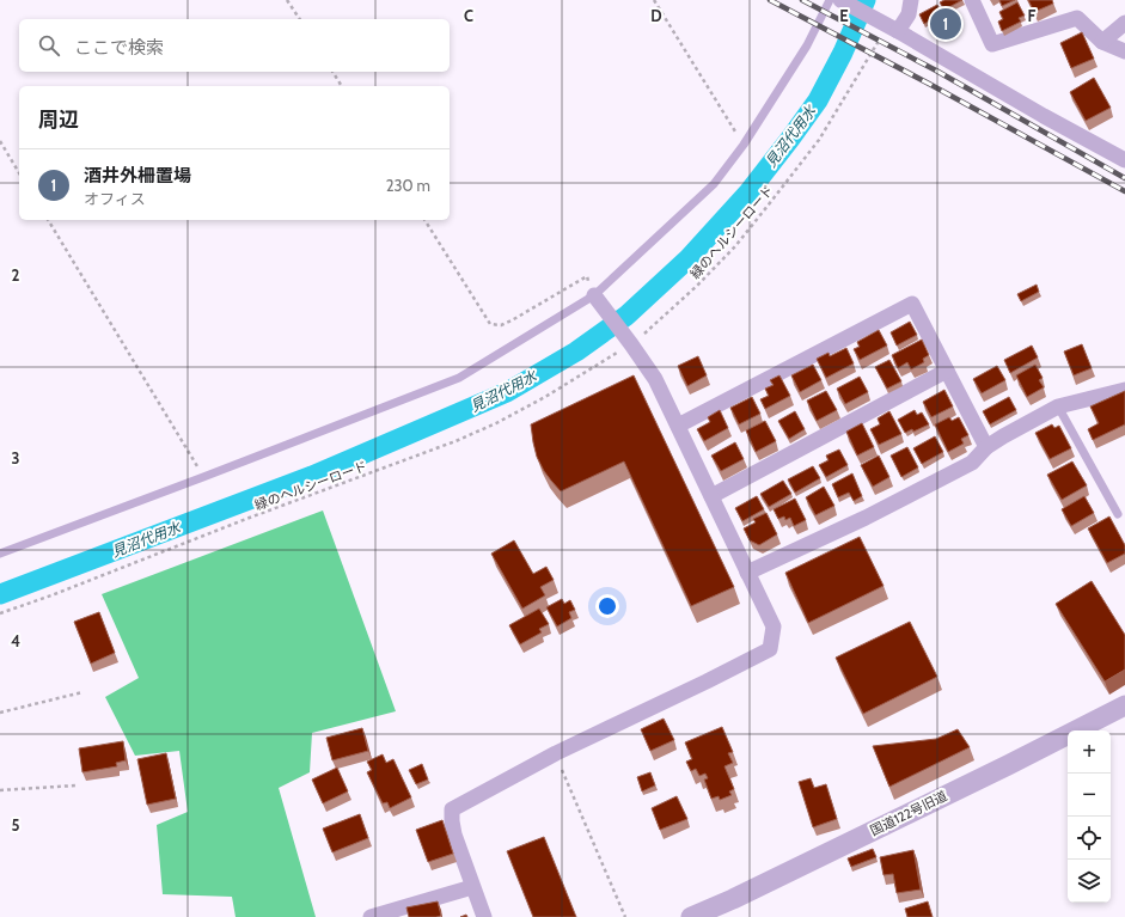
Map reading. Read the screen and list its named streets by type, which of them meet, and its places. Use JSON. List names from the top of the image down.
{
  "streets": {
    "street": ["国道122号旧道"],
    "path": ["緑のヘルシーロード"]
  },
  "water": ["見沼代用水"],
  "page": {
    "pins": "1",
    "search": "ここで検索",
    "heading": "周辺",
    "list": [
      {
        "mark": "1",
        "name": "酒井外柵置場",
        "note": "オフィス",
        "value": "230 m"
      }
    ],
    "map_buttons": ["+", "−"]
  },
  "grid": {
    "columns": [
      "C",
      "D",
      "E",
      "F"
    ],
    "rows": [
      "2",
      "3",
      "4",
      "5"
    ]
  }
}
